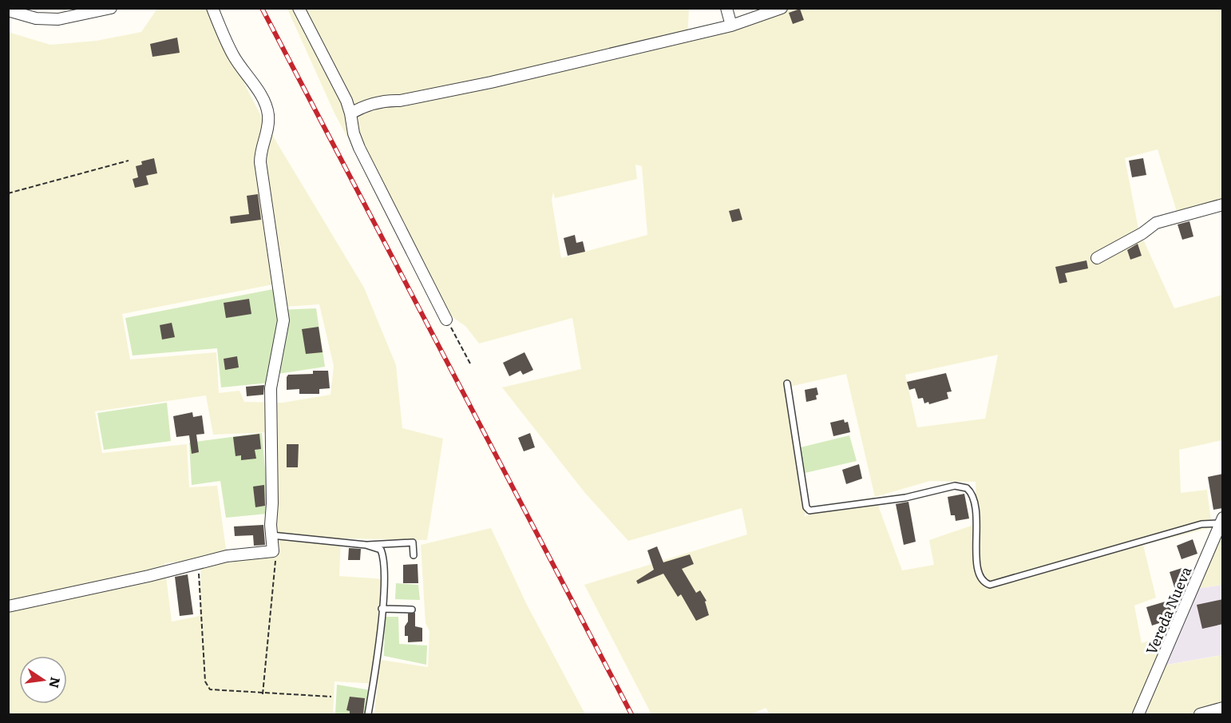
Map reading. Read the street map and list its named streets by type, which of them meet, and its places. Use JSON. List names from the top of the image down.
{
  "streets": {
    "street": ["Vereda Nueva"]
  },
  "north": "right"
}
